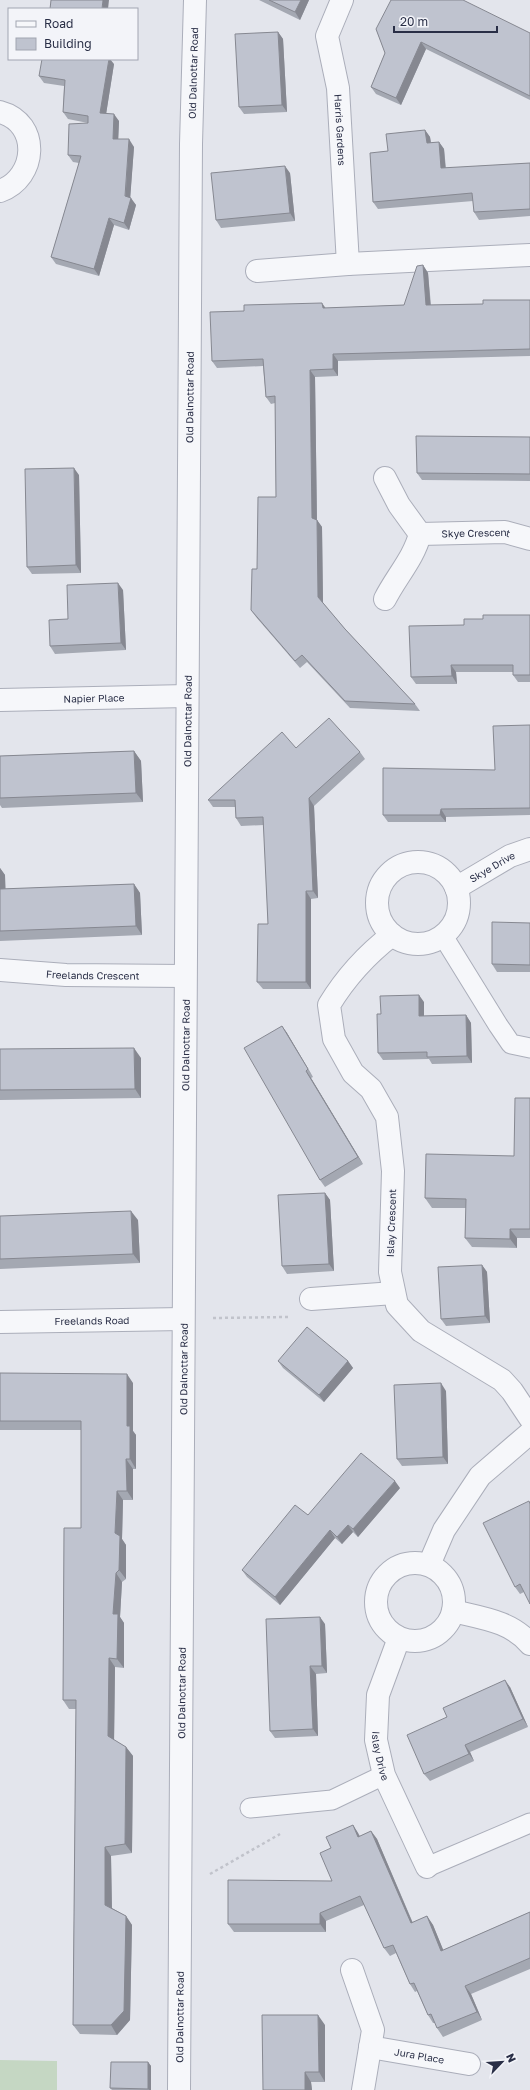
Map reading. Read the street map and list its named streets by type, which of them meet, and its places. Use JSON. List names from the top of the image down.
{
  "streets": {
    "street": [
      "Old Dalnottar Road",
      "Harris Gardens",
      "Skye Crescent",
      "Napier Place",
      "Skye Drive",
      "Freelands Crescent",
      "Islay Crescent",
      "Freelands Road",
      "Islay Drive",
      "Jura Place"
    ]
  },
  "crossings": [
    ["Old Dalnottar Road", "Napier Place"],
    ["Old Dalnottar Road", "Freelands Crescent"],
    ["Old Dalnottar Road", "Freelands Road"],
    ["Skye Drive", "Islay Crescent"]
  ],
  "legend": ["Road", "Building"],
  "scale_bar": "20 m",
  "north": "top right"
}
